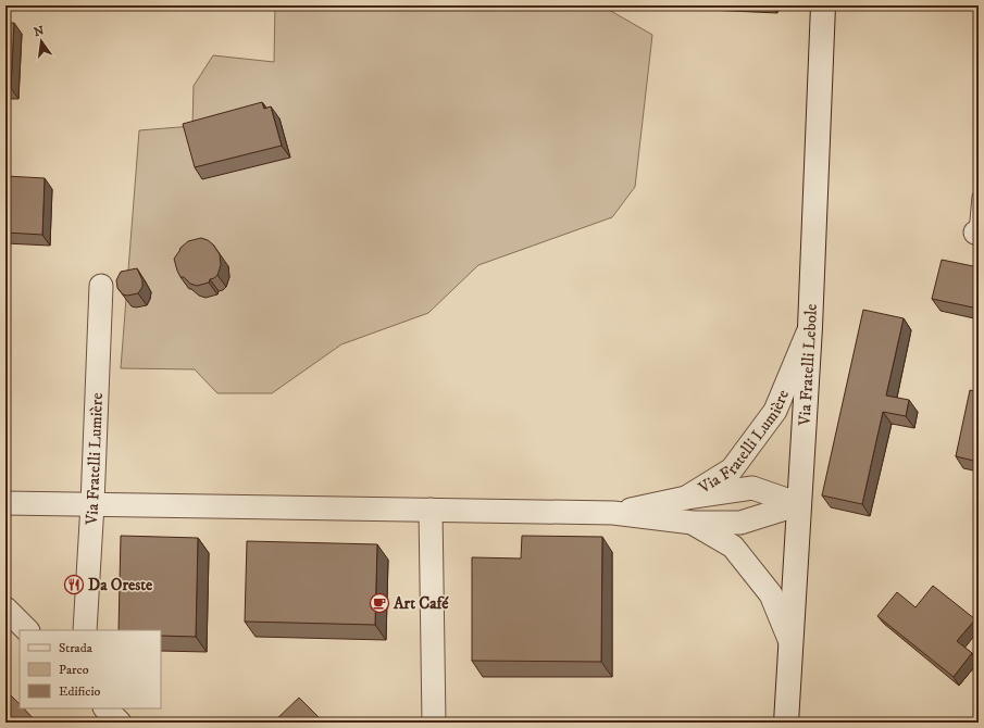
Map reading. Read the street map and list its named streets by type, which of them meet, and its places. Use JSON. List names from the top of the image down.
{
  "streets": {
    "street": ["Via Fratelli Lebole", "Via Fratelli Lumière"]
  },
  "crossings": [
    ["Via Fratelli Lebole", "Via Fratelli Lumière"]
  ],
  "places": {
    "restaurant": ["Da Oreste"],
    "cafe": ["Art Café"]
  },
  "legend": ["Strada", "Parco", "Edificio"],
  "north": "top"
}
